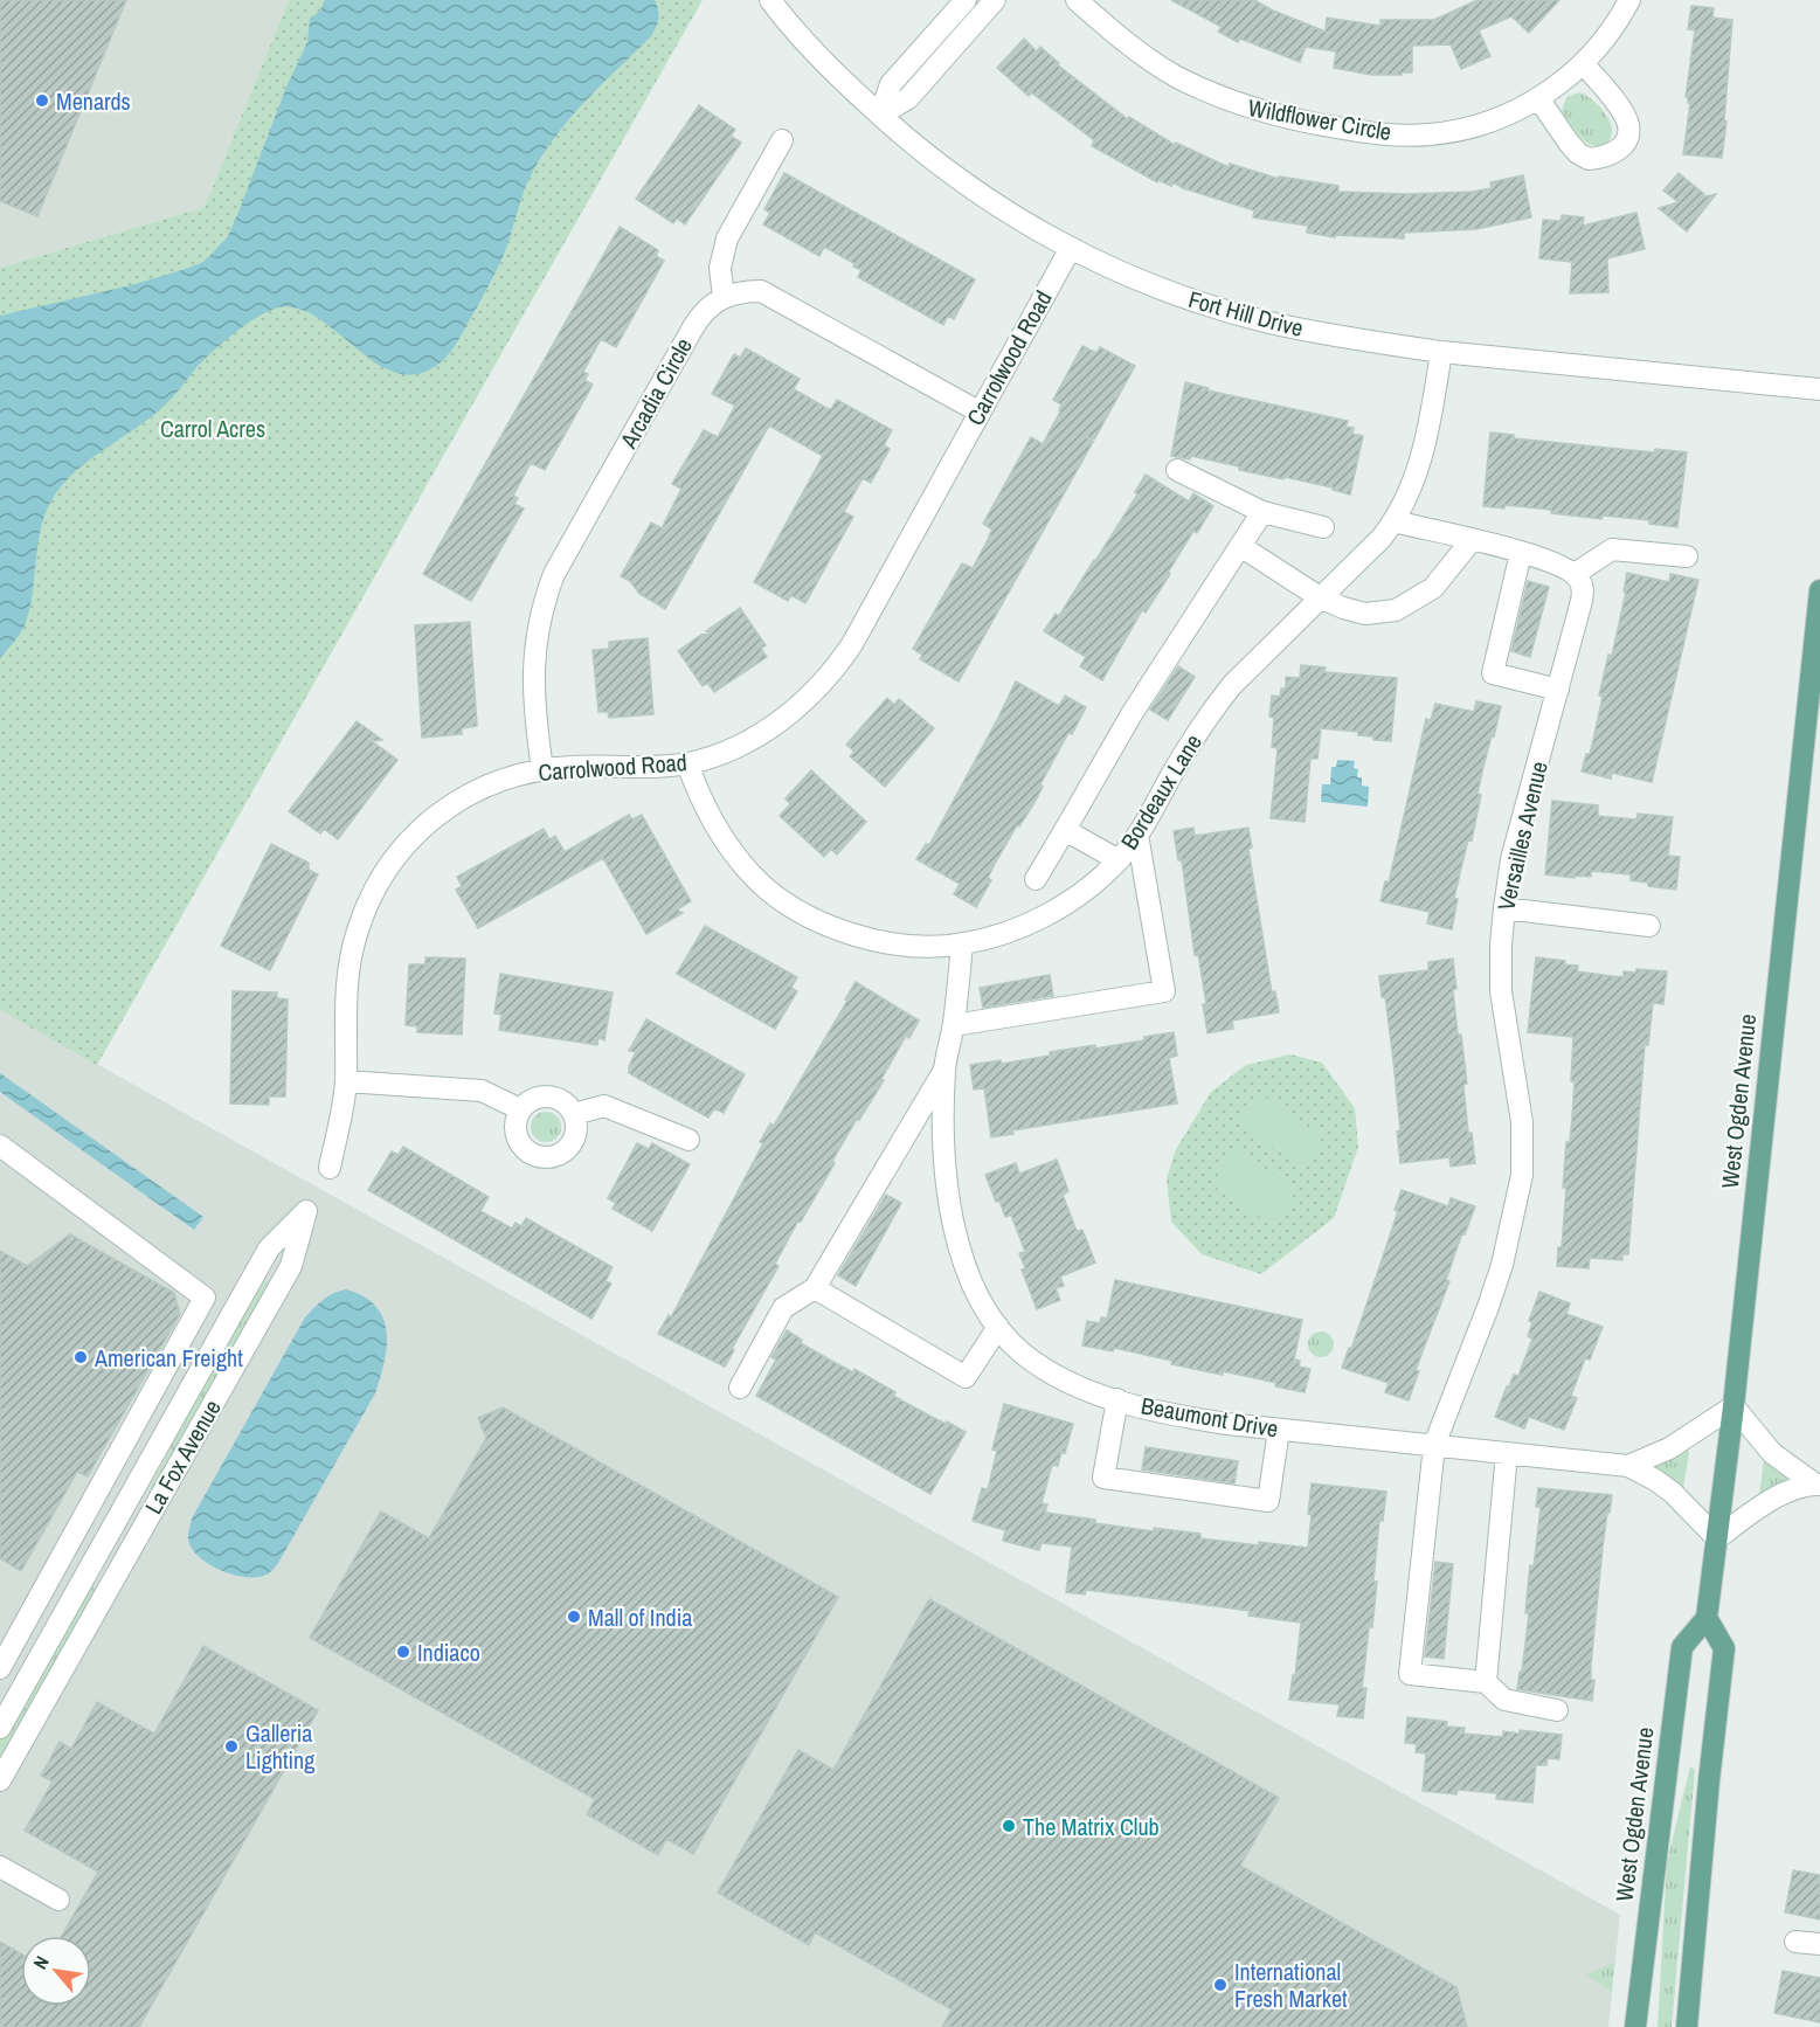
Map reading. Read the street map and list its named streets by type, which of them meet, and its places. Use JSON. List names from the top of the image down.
{
  "streets": {
    "main road": ["West Ogden Avenue"],
    "street": [
      "Wildflower Circle",
      "Fort Hill Drive",
      "Carrolwood Road",
      "Arcadia Circle",
      "Bordeaux Lane",
      "Versailles Avenue",
      "Beaumont Drive",
      "La Fox Avenue"
    ]
  },
  "crossings": [
    ["Fort Hill Drive", "Carrolwood Road"],
    ["Fort Hill Drive", "Bordeaux Lane"],
    ["Carrolwood Road", "Arcadia Circle"],
    ["Carrolwood Road", "Bordeaux Lane"],
    ["Bordeaux Lane", "Beaumont Drive"],
    ["Versailles Avenue", "Beaumont Drive"],
    ["West Ogden Avenue", "Beaumont Drive"]
  ],
  "parks": ["Carrol Acres"],
  "places": [
    "Menards",
    "American Freight",
    "Mall of India",
    "Indiaco",
    "Galleria Lighting",
    "The Matrix Club",
    "International Fresh Market"
  ],
  "north": "top left"
}
